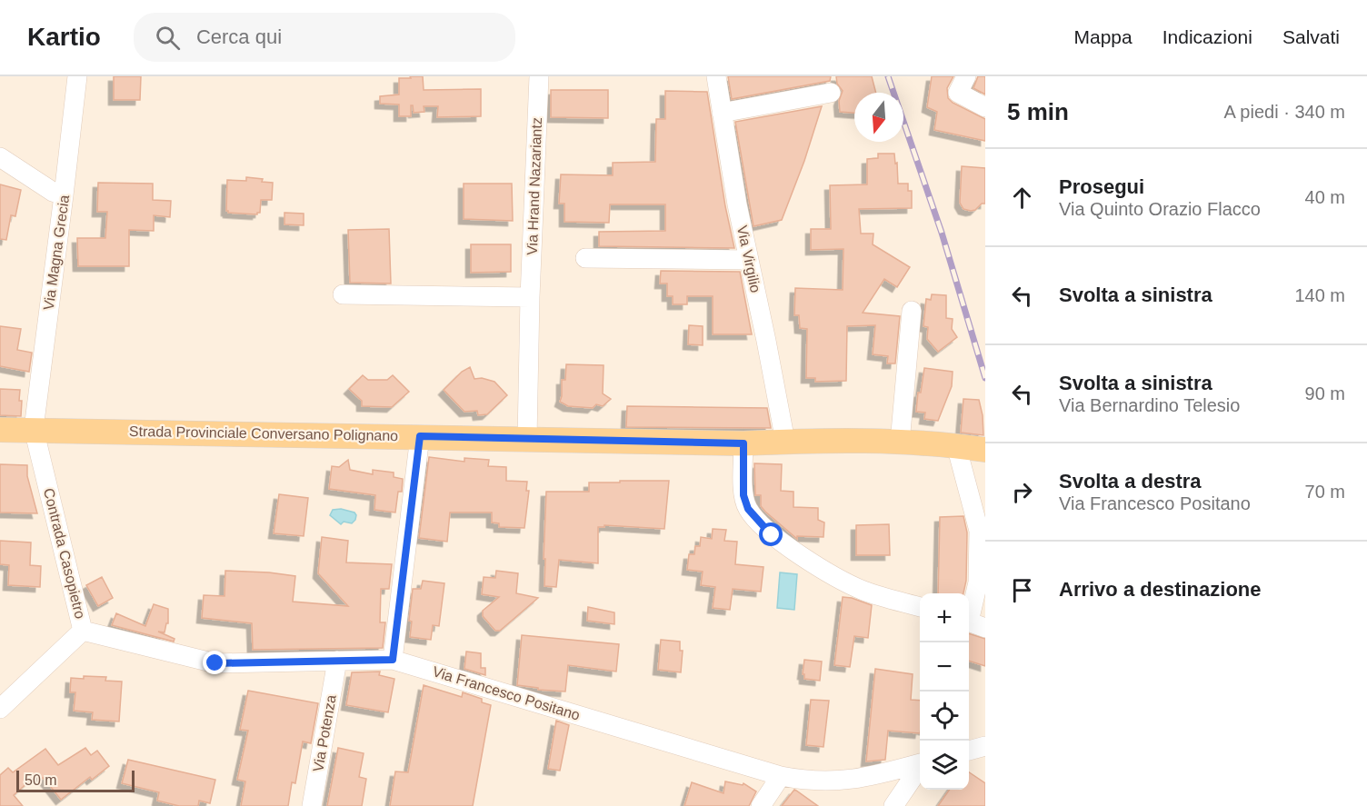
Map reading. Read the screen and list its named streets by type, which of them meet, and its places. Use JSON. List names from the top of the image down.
{
  "streets": {
    "main road": ["Strada Provinciale Conversano Polignano"],
    "street": [
      "Via Hrand Nazariantz",
      "Via Magna Grecia",
      "Via Virgilio",
      "Contrada Casopietro",
      "Via Francesco Positano",
      "Via Potenza"
    ]
  },
  "crossings": [
    ["Via Hrand Nazariantz", "Strada Provinciale Conversano Polignano"],
    ["Via Magna Grecia", "Strada Provinciale Conversano Polignano"],
    ["Via Magna Grecia", "Contrada Casopietro"],
    ["Via Virgilio", "Strada Provinciale Conversano Polignano"],
    ["Strada Provinciale Conversano Polignano", "Contrada Casopietro"],
    ["Contrada Casopietro", "Via Francesco Positano"],
    ["Via Francesco Positano", "Via Potenza"]
  ],
  "scale_bar": "50 m",
  "north": "bottom",
  "page": {
    "header": "Kartio",
    "search": "Cerca qui",
    "nav": ["Mappa", "Indicazioni", "Salvati"],
    "heading": ["5 min", "A piedi · 340 m"],
    "list": [
      ["Prosegui", "Via Quinto Orazio Flacco", "40 m"],
      ["Svolta a sinistra", "140 m"],
      ["Svolta a sinistra", "Via Bernardino Telesio", "90 m"],
      ["Svolta a destra", "Via Francesco Positano", "70 m"],
      "Arrivo a destinazione"
    ],
    "map_buttons": ["+", "−"],
    "scale": "50 m"
  }
}
